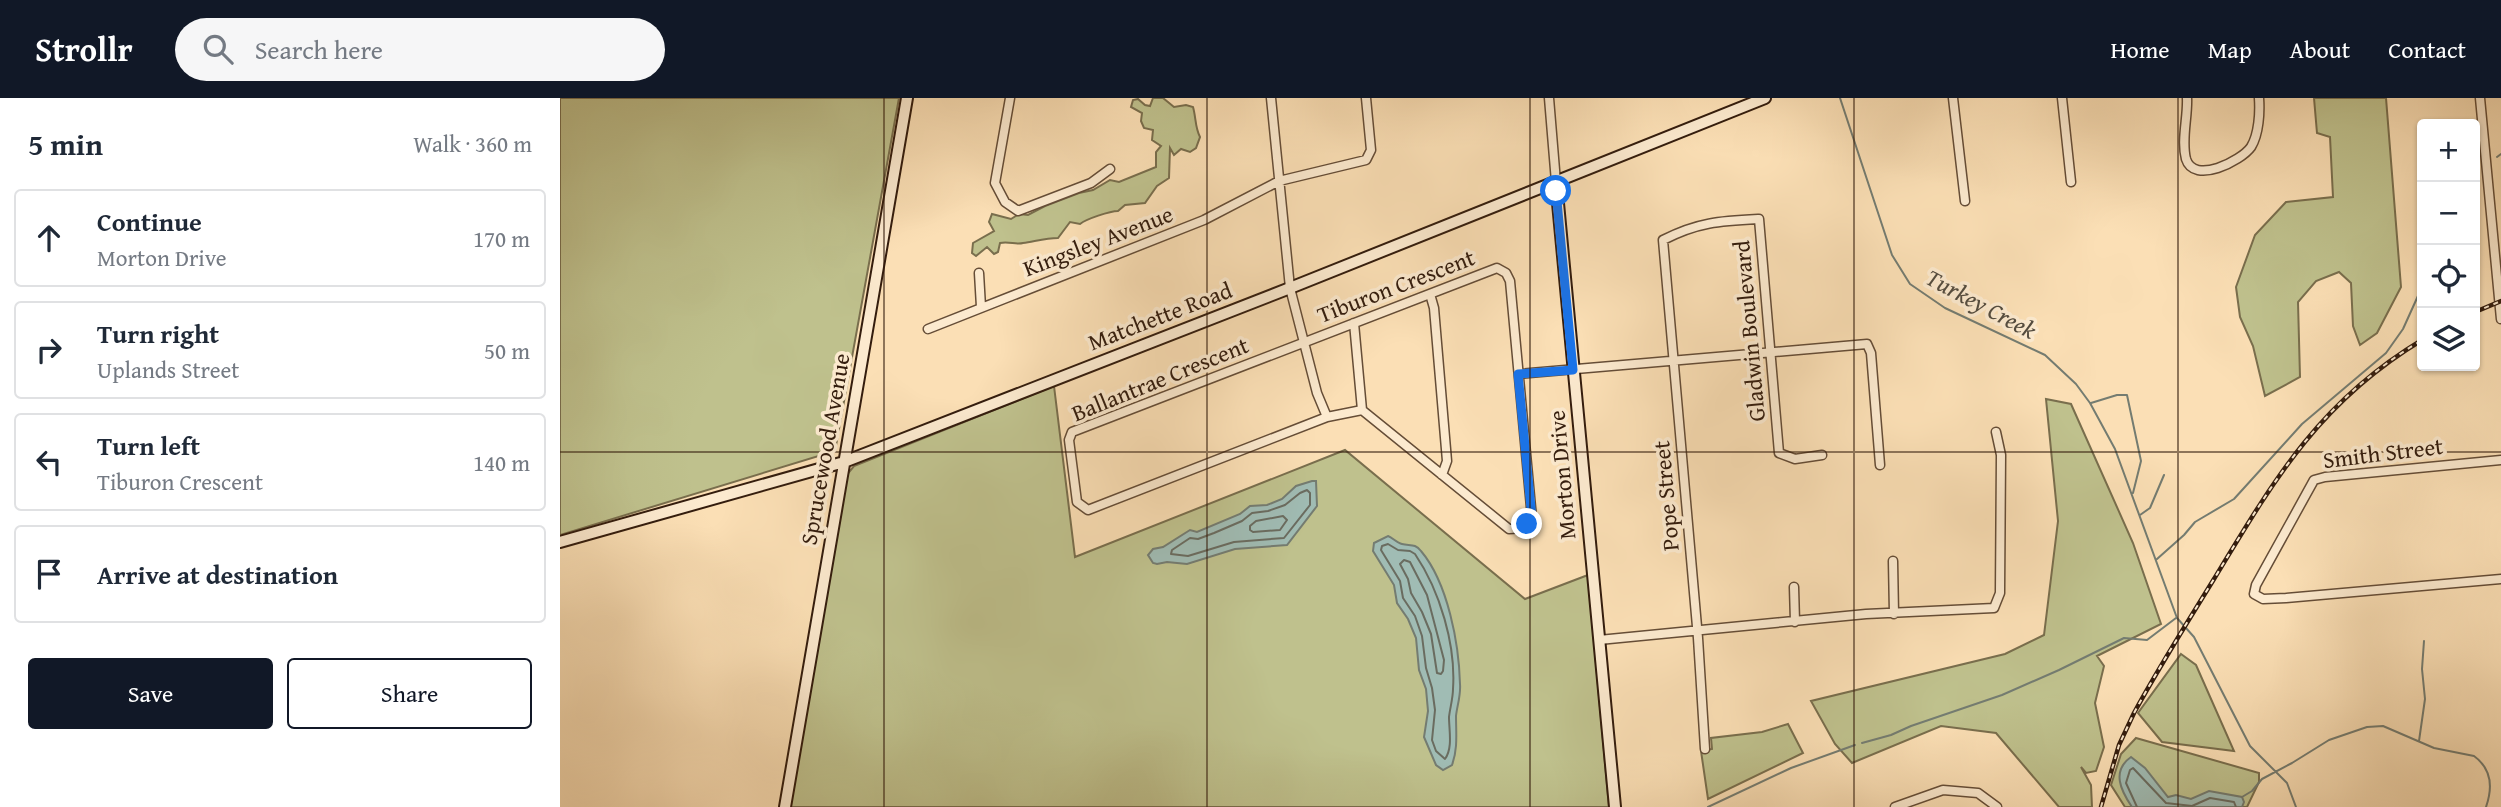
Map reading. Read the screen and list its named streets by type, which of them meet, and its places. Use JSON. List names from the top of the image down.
{
  "streets": {
    "street": [
      "Kingsley Avenue",
      "Tiburon Crescent",
      "Matchette Road",
      "Gladwin Boulevard",
      "Ballantrae Crescent",
      "Sprucewood Avenue",
      "Smith Street",
      "Morton Drive",
      "Pope Street"
    ]
  },
  "crossings": [
    ["Tiburon Crescent", "Ballantrae Crescent"],
    ["Matchette Road", "Sprucewood Avenue"],
    ["Matchette Road", "Morton Drive"],
    ["Gladwin Boulevard", "Pope Street"]
  ],
  "water": ["Turkey Creek"],
  "page": {
    "header": "Strollr",
    "search": "Search here",
    "nav": [
      "Home",
      "Map",
      "About",
      "Contact"
    ],
    "heading": ["5 min", "Walk · 360 m"],
    "map_buttons": ["+", "−"],
    "list": [
      ["Continue", "Morton Drive", "170 m"],
      ["Turn right", "Uplands Street", "50 m"],
      ["Turn left", "Tiburon Crescent", "140 m"],
      "Arrive at destination"
    ],
    "buttons": ["Save", "Share"]
  }
}
